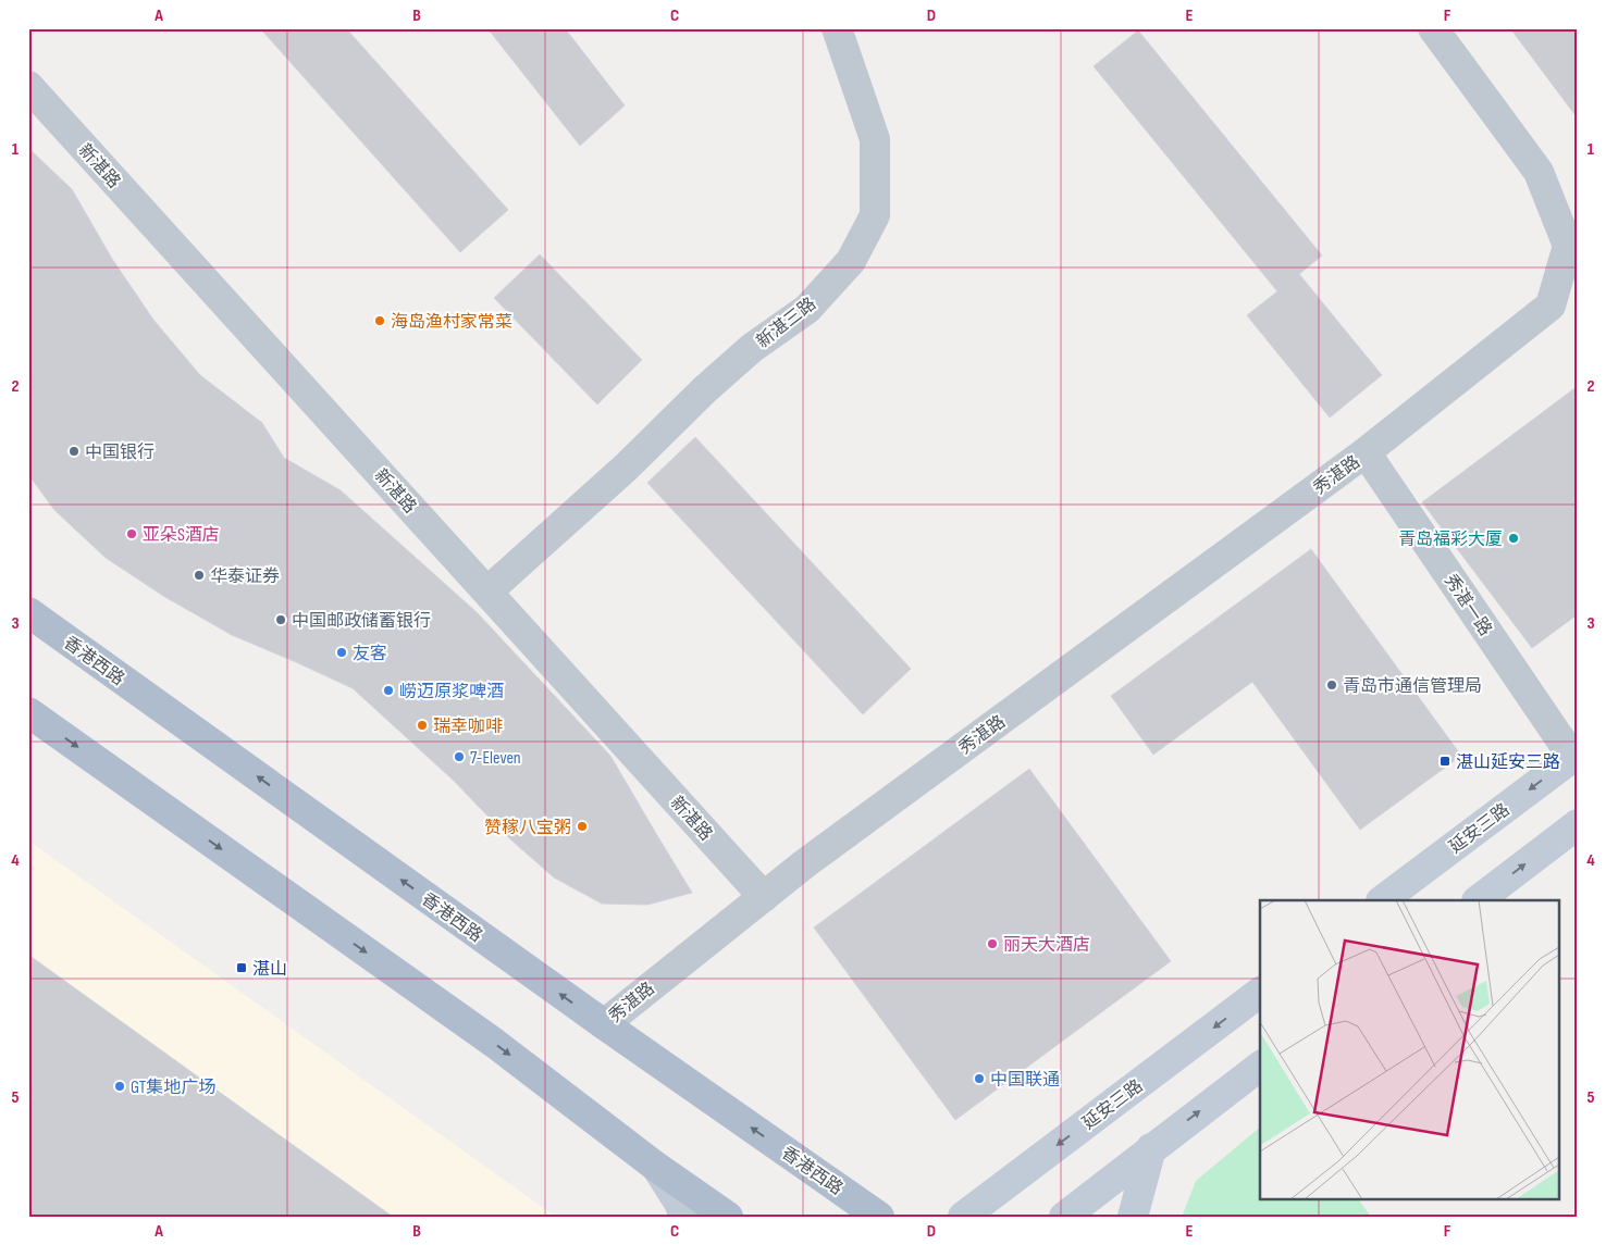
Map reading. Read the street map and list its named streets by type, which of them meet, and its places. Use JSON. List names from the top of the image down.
{
  "streets": {
    "main road": ["香港西路", "延安三路"],
    "street": [
      "新湛路",
      "新湛三路",
      "秀湛路",
      "秀湛一路"
    ]
  },
  "crossings": [
    ["新湛路", "新湛三路"],
    ["新湛路", "秀湛路"],
    ["秀湛路", "秀湛一路"],
    ["秀湛路", "香港西路"],
    ["秀湛一路", "延安三路"]
  ],
  "places": {
    "other": [
      "海岛渔村家常菜",
      "中国银行",
      "亚朵S酒店",
      "青岛福彩大厦",
      "华泰证券",
      "中国邮政储蓄银行",
      "友客",
      "青岛市通信管理局",
      "崂迈原浆啤酒",
      "瑞幸咖啡",
      "7-Eleven",
      "赞稼八宝粥",
      "丽天大酒店",
      "中国联通",
      "GT集地广场"
    ],
    "transit": ["湛山延安三路", "湛山"]
  },
  "grid": {
    "columns": [
      "A",
      "B",
      "C",
      "D",
      "E",
      "F"
    ],
    "rows": [
      "1",
      "2",
      "3",
      "4",
      "5"
    ]
  }
}
